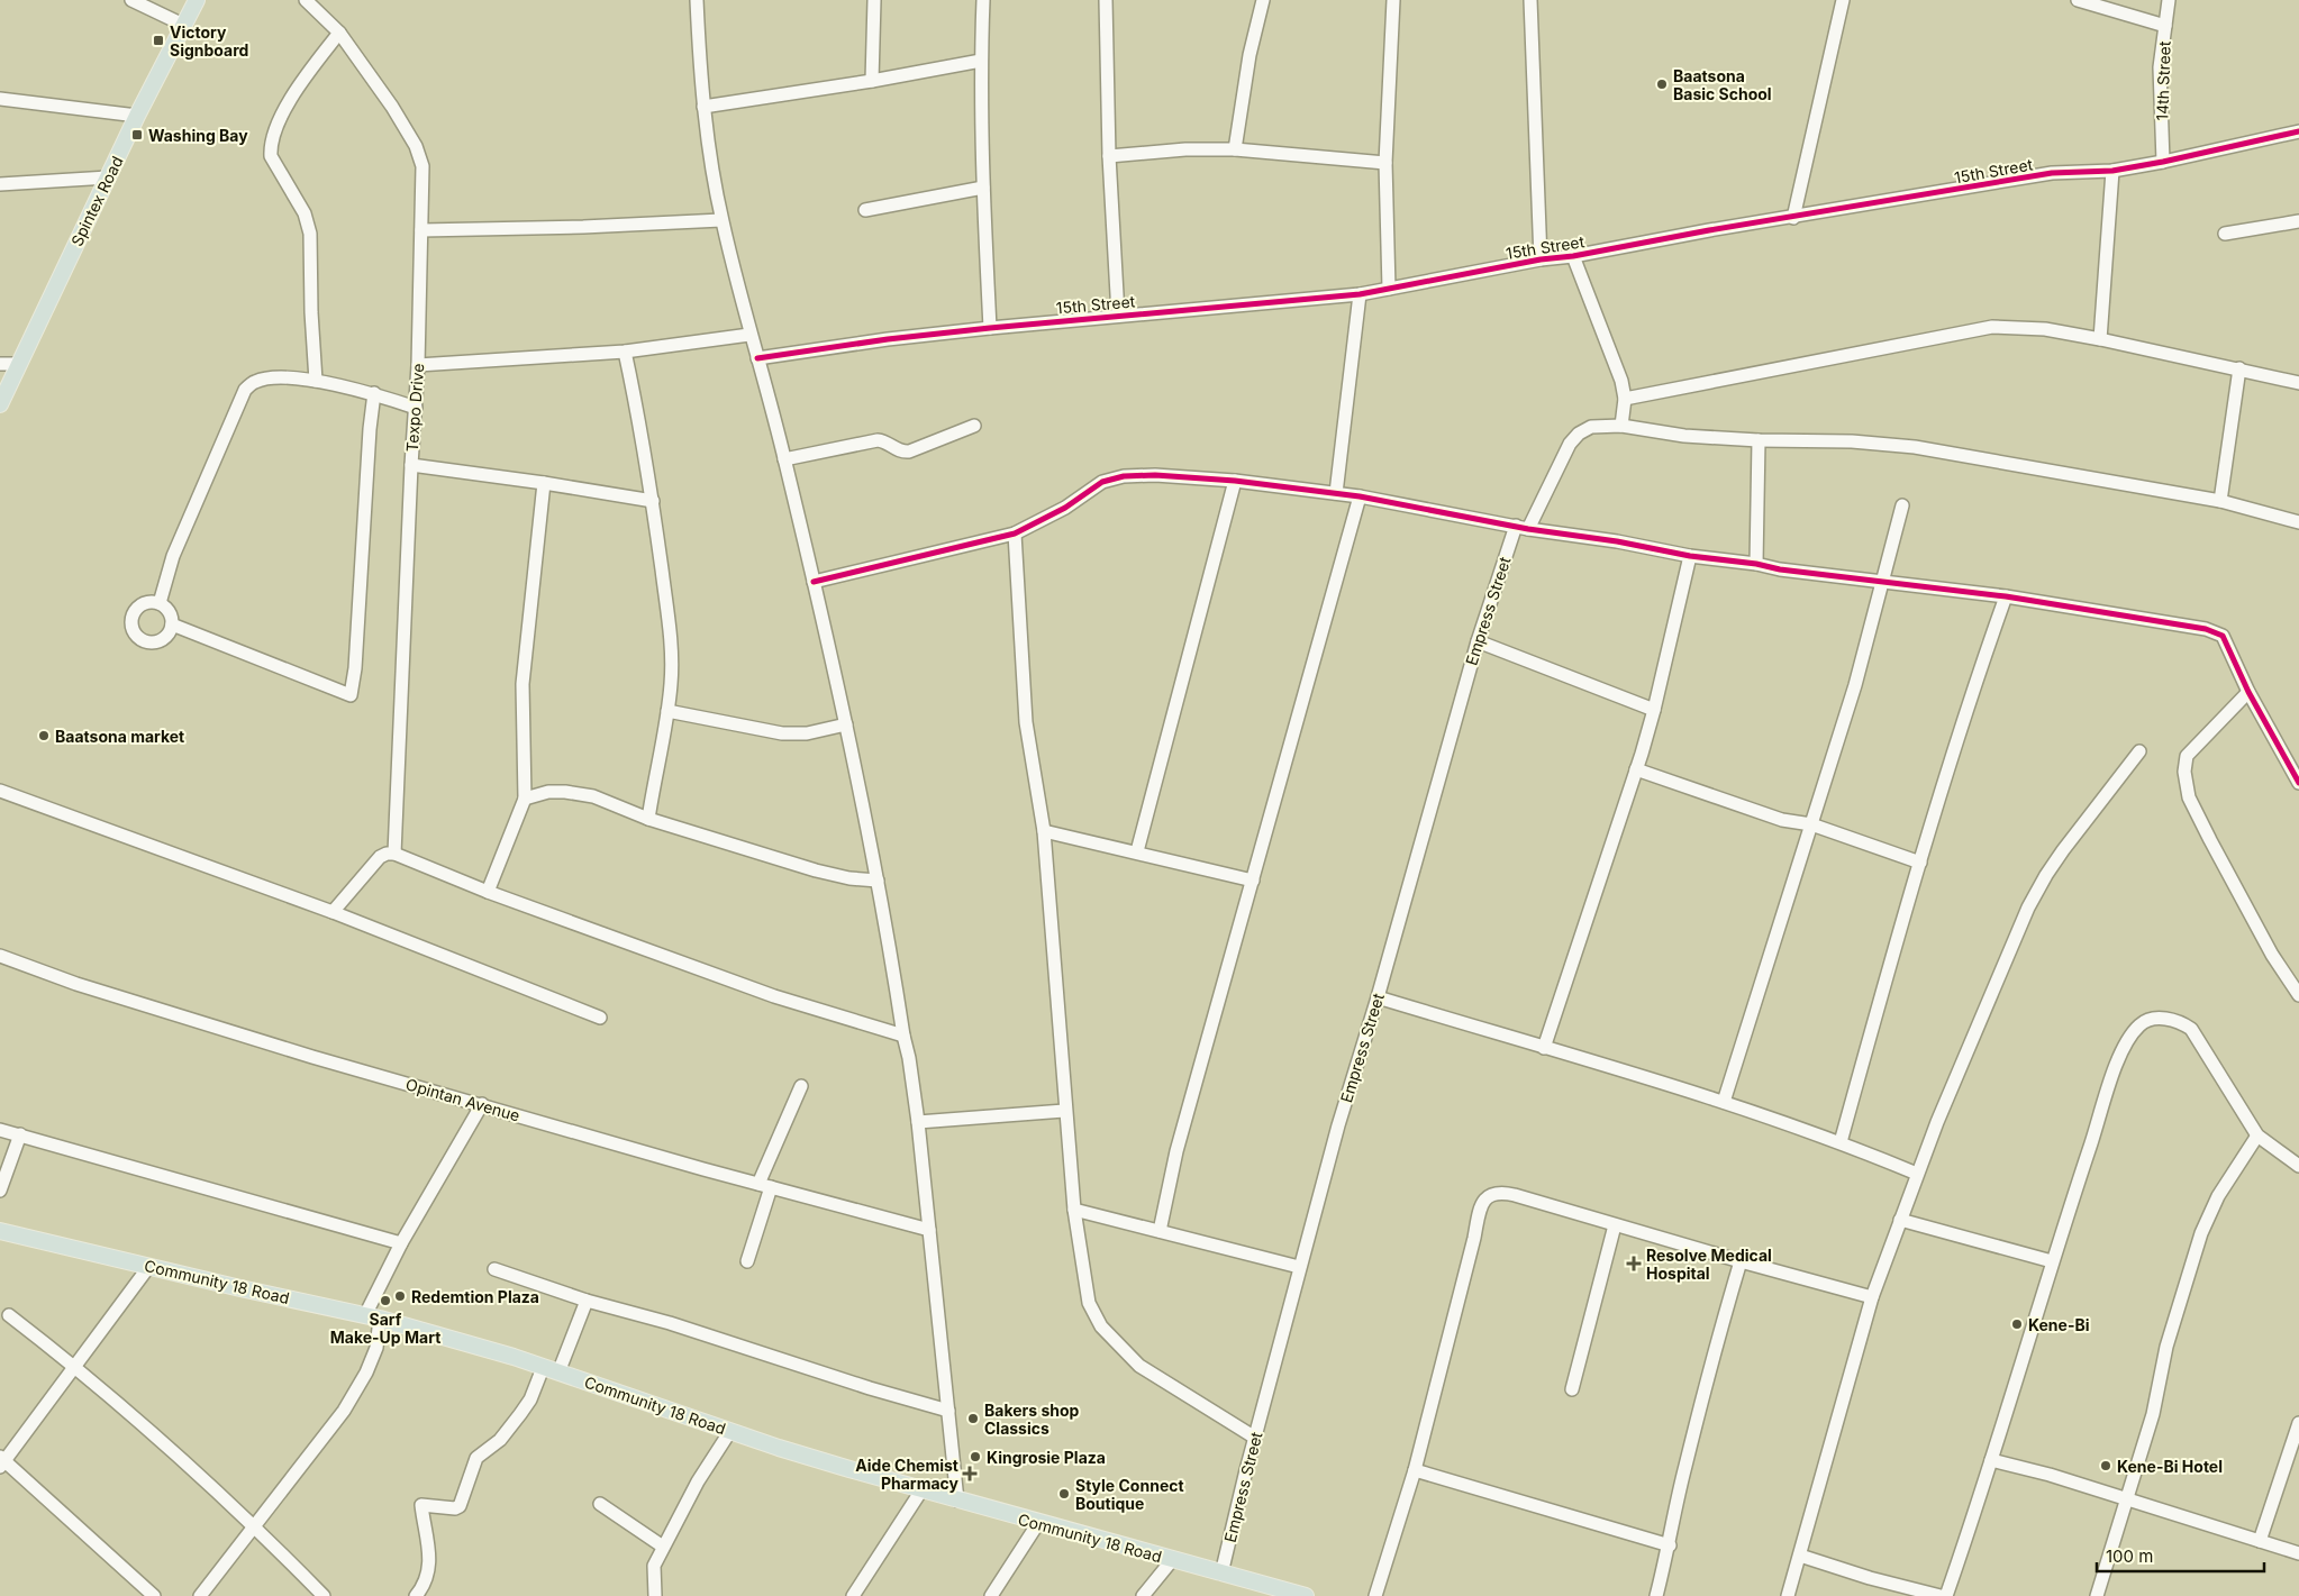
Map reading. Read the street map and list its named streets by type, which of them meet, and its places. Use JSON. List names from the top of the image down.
{
  "streets": {
    "main road": ["Spintex Road", "Community 18 Road"],
    "street": [
      "14th Street",
      "15th Street",
      "Texpo Drive",
      "Empress Street",
      "Opintan Avenue"
    ]
  },
  "crossings": [
    ["14th Street", "15th Street"],
    ["Empress Street", "Community 18 Road"]
  ],
  "places": {
    "transit": ["Victory Signboard", "Washing Bay"],
    "other": [
      "Baatsona Basic School",
      "Baatsona market",
      "Redemtion Plaza",
      "Sarf Make-Up Mart",
      "Kene-Bi",
      "Bakers shop Classics",
      "Kingrosie Plaza",
      "Kene-Bi Hotel",
      "Style Connect Boutique"
    ],
    "health": ["Resolve Medical Hospital", "Aide Chemist Pharmacy"]
  },
  "scale_bar": "100 m"
}
